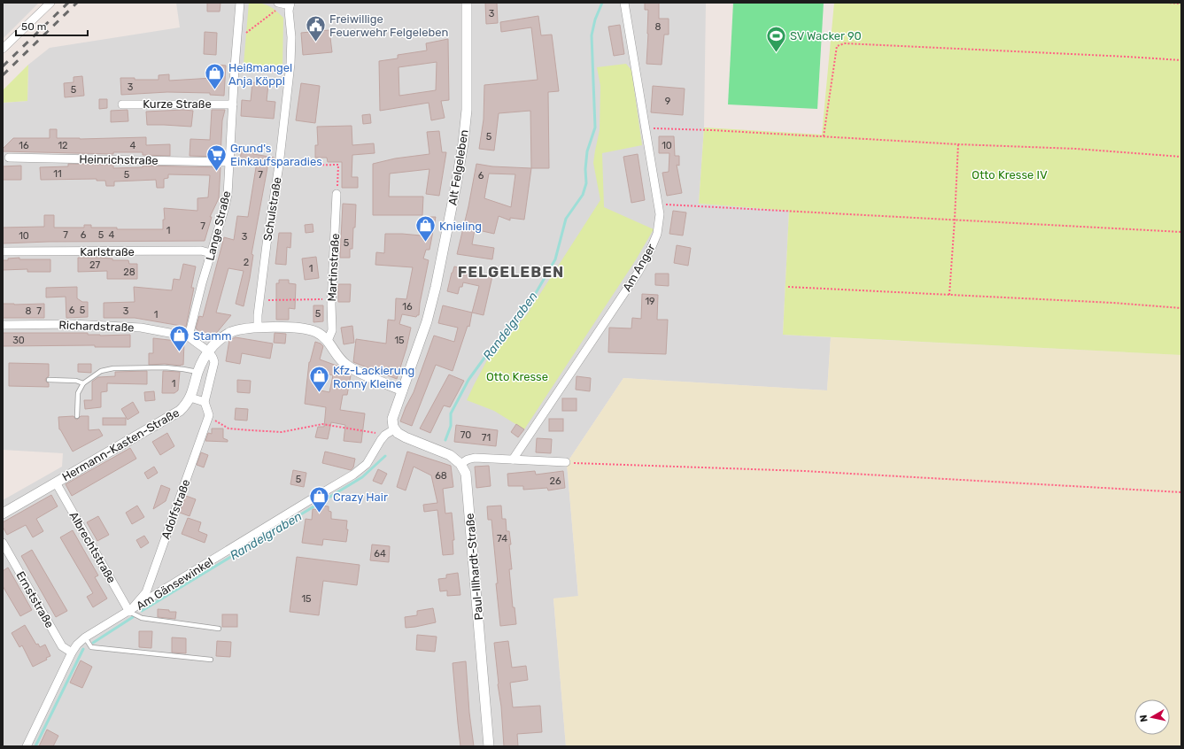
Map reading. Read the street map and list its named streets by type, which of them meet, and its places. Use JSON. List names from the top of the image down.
{
  "streets": {
    "street": [
      "Kurze Straße",
      "Heinrichstraße",
      "Alt Felgeleben",
      "Schulstraße",
      "Lange Straße",
      "Karlstraße",
      "Martinstraße",
      "Am Anger",
      "Richardstraße",
      "Hermann-Kasten-Straße",
      "Adolfstraße",
      "Albrechtstraße",
      "Paul-Illhardt-Straße",
      "Am Gänsewinkel",
      "Ernststraße"
    ]
  },
  "crossings": [
    ["Kurze Straße", "Lange Straße"],
    ["Heinrichstraße", "Lange Straße"],
    ["Alt Felgeleben", "Am Gänsewinkel"],
    ["Schulstraße", "Hermann-Kasten-Straße"],
    ["Lange Straße", "Karlstraße"],
    ["Lange Straße", "Richardstraße"],
    ["Martinstraße", "Hermann-Kasten-Straße"],
    ["Hermann-Kasten-Straße", "Adolfstraße"],
    ["Hermann-Kasten-Straße", "Albrechtstraße"],
    ["Adolfstraße", "Albrechtstraße"],
    ["Adolfstraße", "Am Gänsewinkel"],
    ["Albrechtstraße", "Am Gänsewinkel"],
    ["Am Gänsewinkel", "Ernststraße"]
  ],
  "districts": ["FELGELEBEN"],
  "water": ["Randelgraben"],
  "parks": ["Otto Kresse IV", "Otto Kresse"],
  "places": {
    "public building": ["Freiwillige Feuerwehr Felgeleben"],
    "sports": ["SV Wacker 90"],
    "shop": [
      "Heißmangel Anja Köppl",
      "Knieling",
      "Stamm",
      "Kfz-Lackierung Ronny Kleine",
      "Crazy Hair"
    ],
    "supermarket": ["Grund's Einkaufsparadies"]
  },
  "house_numbers": [
    "3",
    "8",
    "3",
    "5",
    "9",
    "5",
    "16",
    "12",
    "4",
    "10",
    "11",
    "5",
    "7",
    "6",
    "7",
    "1",
    "7",
    "6",
    "5",
    "4",
    "10",
    "3",
    "5",
    "2",
    "27",
    "1",
    "28",
    "19",
    "16",
    "6",
    "5",
    "8",
    "7",
    "3",
    "5",
    "1",
    "30",
    "15",
    "1",
    "70",
    "71",
    "68",
    "5",
    "26",
    "74",
    "64",
    "15"
  ],
  "scale_bar": "50 m",
  "north": "left"
}
